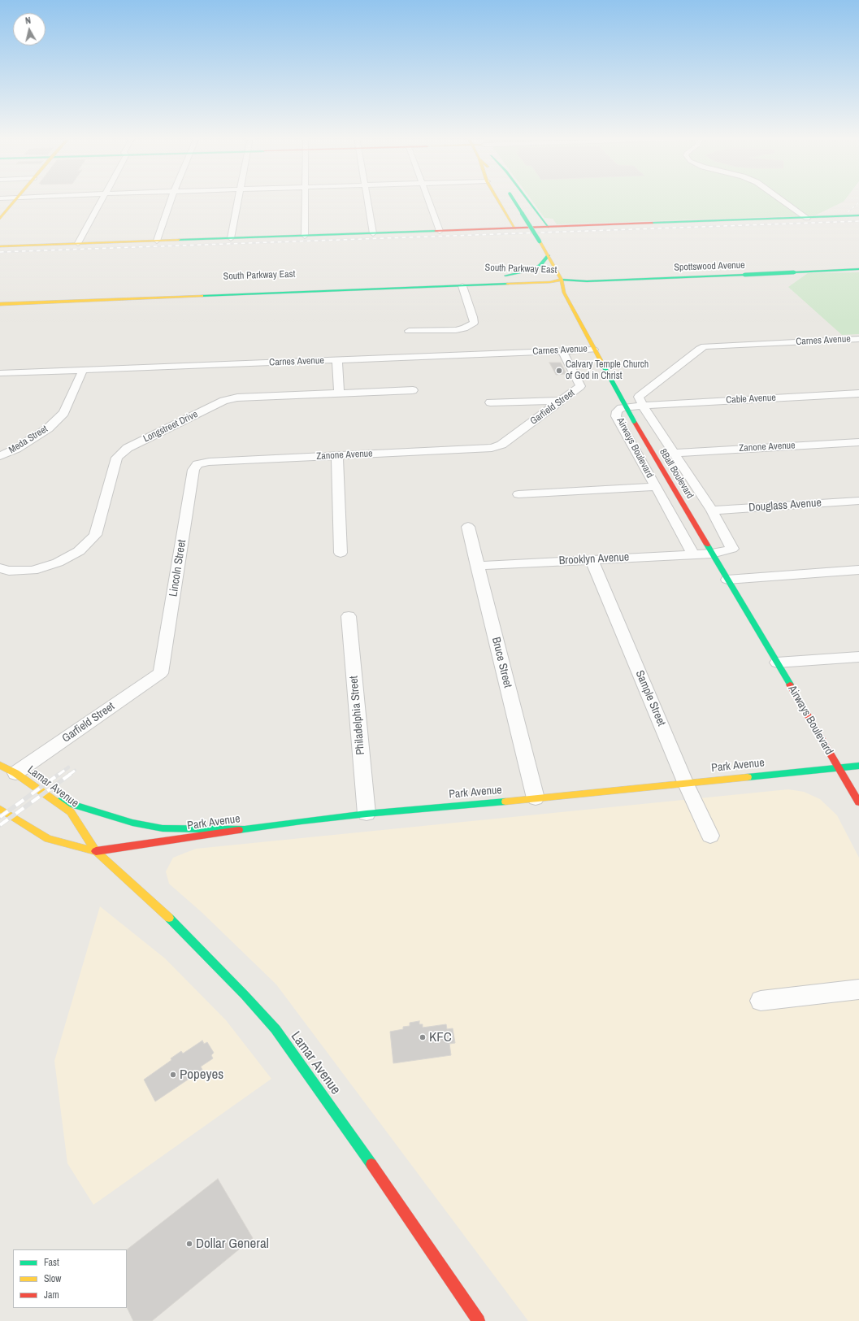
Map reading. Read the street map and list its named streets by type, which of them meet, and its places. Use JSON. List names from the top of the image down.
{
  "streets": {
    "main road": [
      "Spottswood Avenue",
      "South Parkway East",
      "Airways Boulevard",
      "8Ball Boulevard",
      "Park Avenue",
      "Lamar Avenue"
    ],
    "street": [
      "Carnes Avenue",
      "Cable Avenue",
      "Garfield Street",
      "Longstreet Drive",
      "Meda Street",
      "Zanone Avenue",
      "Douglass Avenue",
      "Brooklyn Avenue",
      "Lincoln Street",
      "Bruce Street",
      "Sample Street",
      "Philadelphia Street"
    ]
  },
  "crossings": [
    ["Spottswood Avenue", "South Parkway East"],
    ["Spottswood Avenue", "8Ball Boulevard"],
    ["South Parkway East", "8Ball Boulevard"],
    ["Carnes Avenue", "Cable Avenue"],
    ["Carnes Avenue", "Garfield Street"],
    ["Carnes Avenue", "Meda Street"],
    ["Carnes Avenue", "Airways Boulevard"],
    ["Carnes Avenue", "8Ball Boulevard"],
    ["Cable Avenue", "Airways Boulevard"],
    ["Garfield Street", "Zanone Avenue"],
    ["Garfield Street", "Lincoln Street"],
    ["Garfield Street", "Lamar Avenue"],
    ["Zanone Avenue", "Lincoln Street"],
    ["Airways Boulevard", "8Ball Boulevard"],
    ["Airways Boulevard", "Brooklyn Avenue"],
    ["Airways Boulevard", "Park Avenue"],
    ["8Ball Boulevard", "Brooklyn Avenue"],
    ["Brooklyn Avenue", "Bruce Street"],
    ["Brooklyn Avenue", "Sample Street"],
    ["Bruce Street", "Park Avenue"],
    ["Sample Street", "Park Avenue"],
    ["Philadelphia Street", "Park Avenue"],
    ["Park Avenue", "Lamar Avenue"]
  ],
  "places": [
    "Calvary Temple Church of God in Christ",
    "KFC",
    "Popeyes",
    "Dollar General"
  ],
  "legend": ["Fast", "Slow", "Jam"],
  "north": "top"
}
